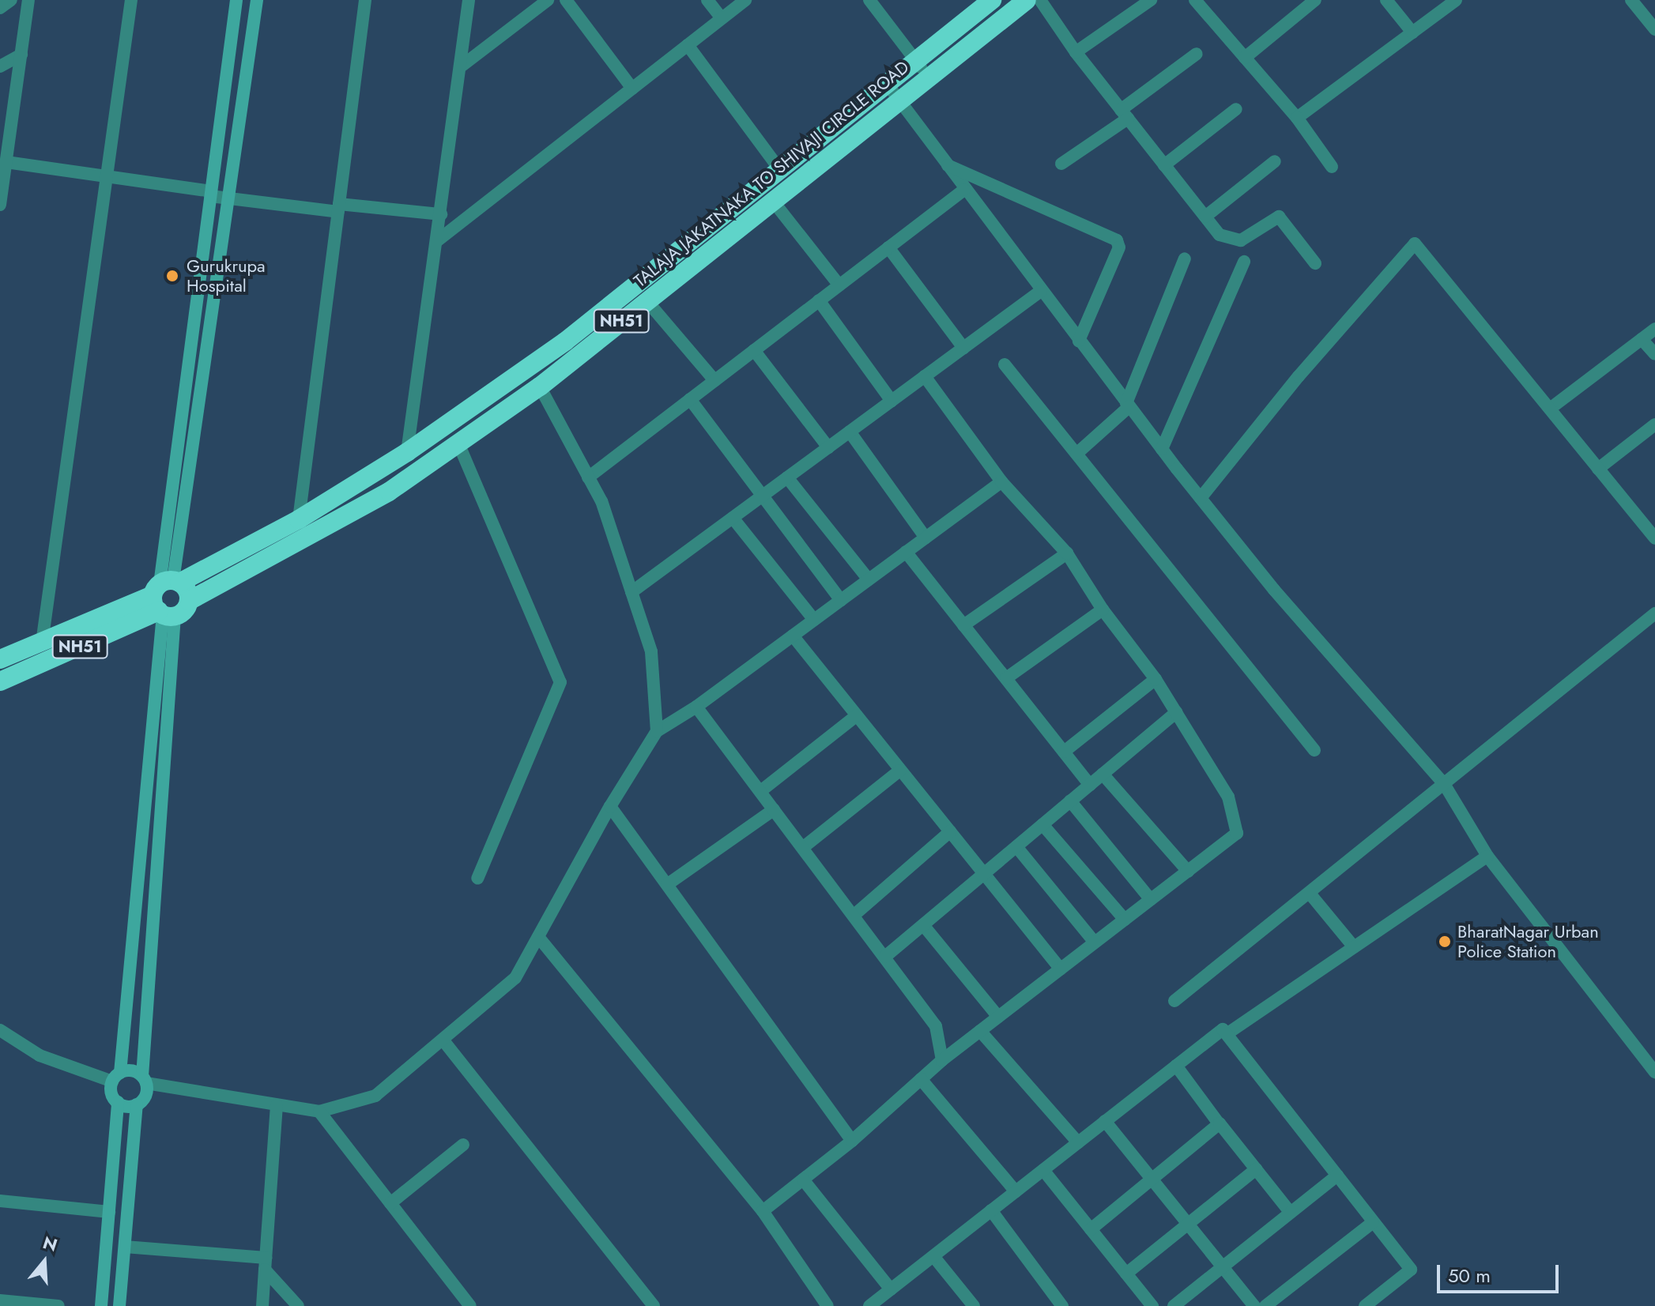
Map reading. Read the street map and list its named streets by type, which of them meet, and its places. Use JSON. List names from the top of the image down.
{
  "streets": {
    "highway": ["TALAJA JAKATNAKA TO SHIVAJI CIRCLE ROAD", "NH51"]
  },
  "places": ["Gurukrupa Hospital", "BharatNagar Urban Police Station"],
  "scale_bar": "50 m",
  "north": "top"
}
